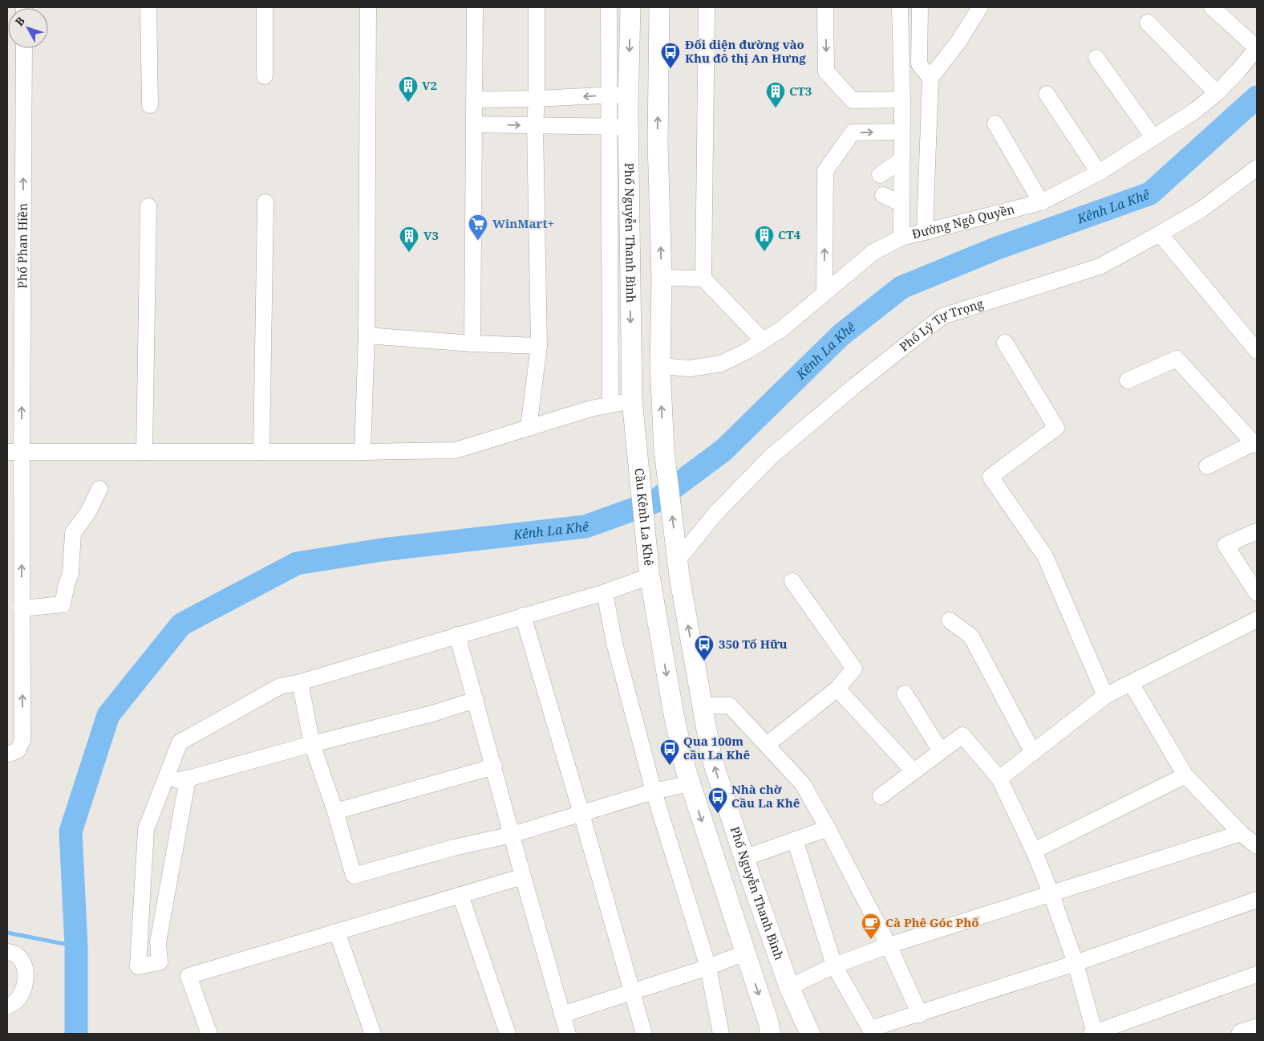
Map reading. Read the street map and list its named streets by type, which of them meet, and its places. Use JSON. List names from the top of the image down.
{
  "streets": {
    "main road": ["Phố Nguyễn Thanh Bình", "Cầu Kênh La Khê"],
    "street": ["Đường Ngô Quyền", "Phố Phan Hiền", "Phố Lý Tự Trọng"]
  },
  "crossings": [
    ["Phố Nguyễn Thanh Bình", "Phố Lý Tự Trọng"],
    ["Phố Nguyễn Thanh Bình", "Cầu Kênh La Khê"]
  ],
  "water": ["Kênh La Khê"],
  "places": {
    "bus stop": [
      "Đối diện đường vào Khu đô thị An Hưng",
      "350 Tố Hữu",
      "Qua 100m cầu La Khê",
      "Nhà chờ Cầu La Khê"
    ],
    "building": [
      "V2",
      "CT3",
      "CT4",
      "V3"
    ],
    "supermarket": ["WinMart+"],
    "cafe": ["Cà Phê Góc Phố"]
  },
  "north": "top left"
}
